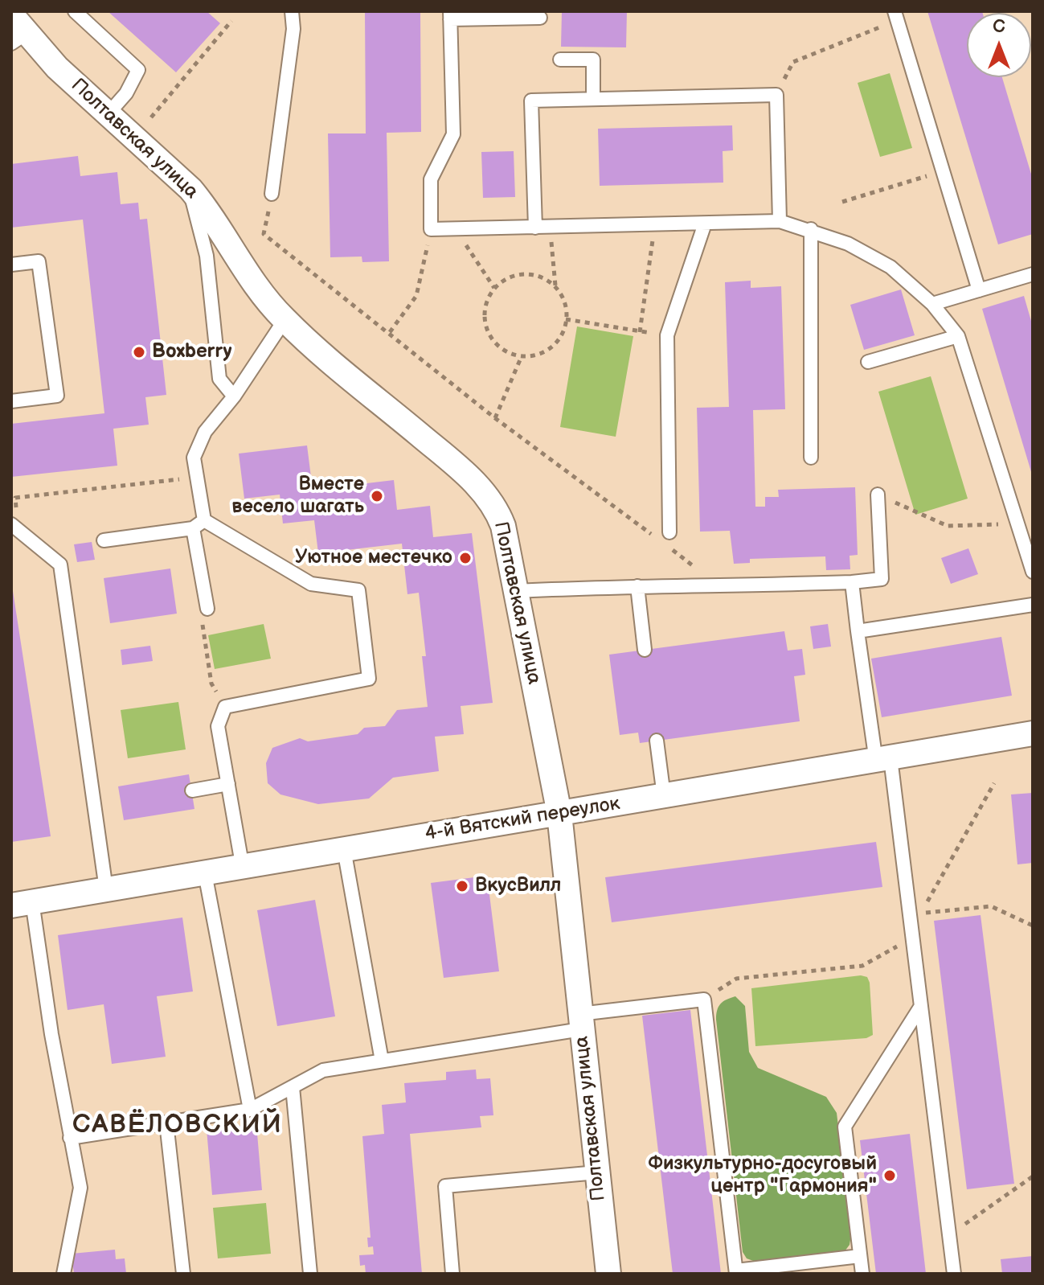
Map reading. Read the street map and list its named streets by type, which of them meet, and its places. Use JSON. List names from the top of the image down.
{
  "streets": {
    "street": ["Полтавская улица", "4-й Вятский переулок"]
  },
  "crossings": [
    ["Полтавская улица", "4-й Вятский переулок"]
  ],
  "districts": ["САВЁЛОВСКИЙ"],
  "places": [
    "Boxberry",
    "Вместе весело шагать",
    "Уютное местечко",
    "ВкусВилл",
    "Физкультурно-досуговый центр \"Гармония\""
  ],
  "north": "top"
}
